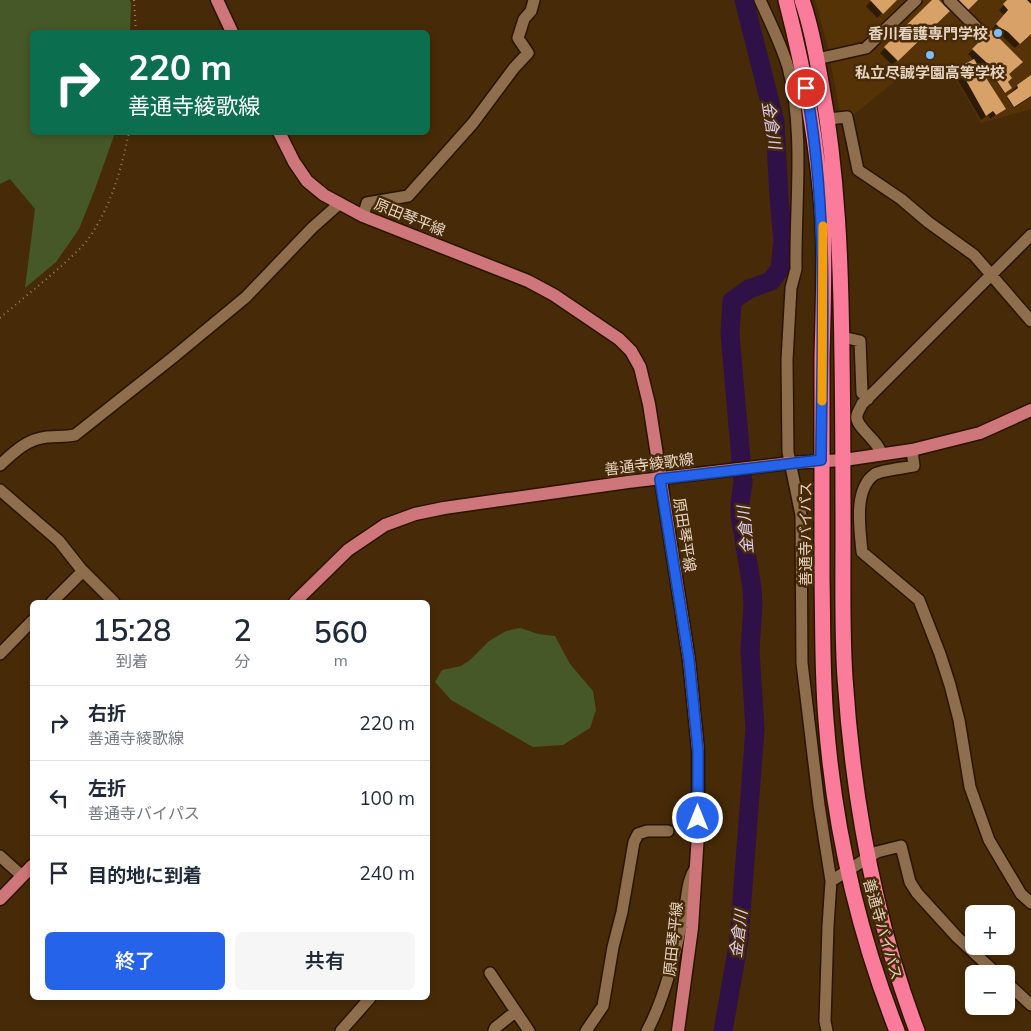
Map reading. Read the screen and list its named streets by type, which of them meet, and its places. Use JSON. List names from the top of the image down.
{
  "streets": {
    "highway": ["善通寺バイパス"],
    "main road": ["原田琴平線", "善通寺綾歌線"]
  },
  "crossings": [
    ["原田琴平線", "善通寺綾歌線"],
    ["善通寺綾歌線", "善通寺バイパス"]
  ],
  "water": ["金倉川"],
  "places": ["香川看護専門学校", "私立尽誠学園高等学校"],
  "page": {
    "turn": ["220 m", "善通寺綾歌線"],
    "eta": [
      "15:28",
      "到着",
      "2",
      "分",
      "560",
      "m"
    ],
    "list": [
      {
        "name": "右折",
        "note": "善通寺綾歌線",
        "value": "220 m"
      },
      {
        "name": "左折",
        "note": "善通寺バイパス",
        "value": "100 m"
      },
      {
        "name": "目的地に到着",
        "value": "240 m"
      }
    ],
    "map_buttons": ["+", "−"],
    "buttons": ["終了", "共有"]
  }
}
